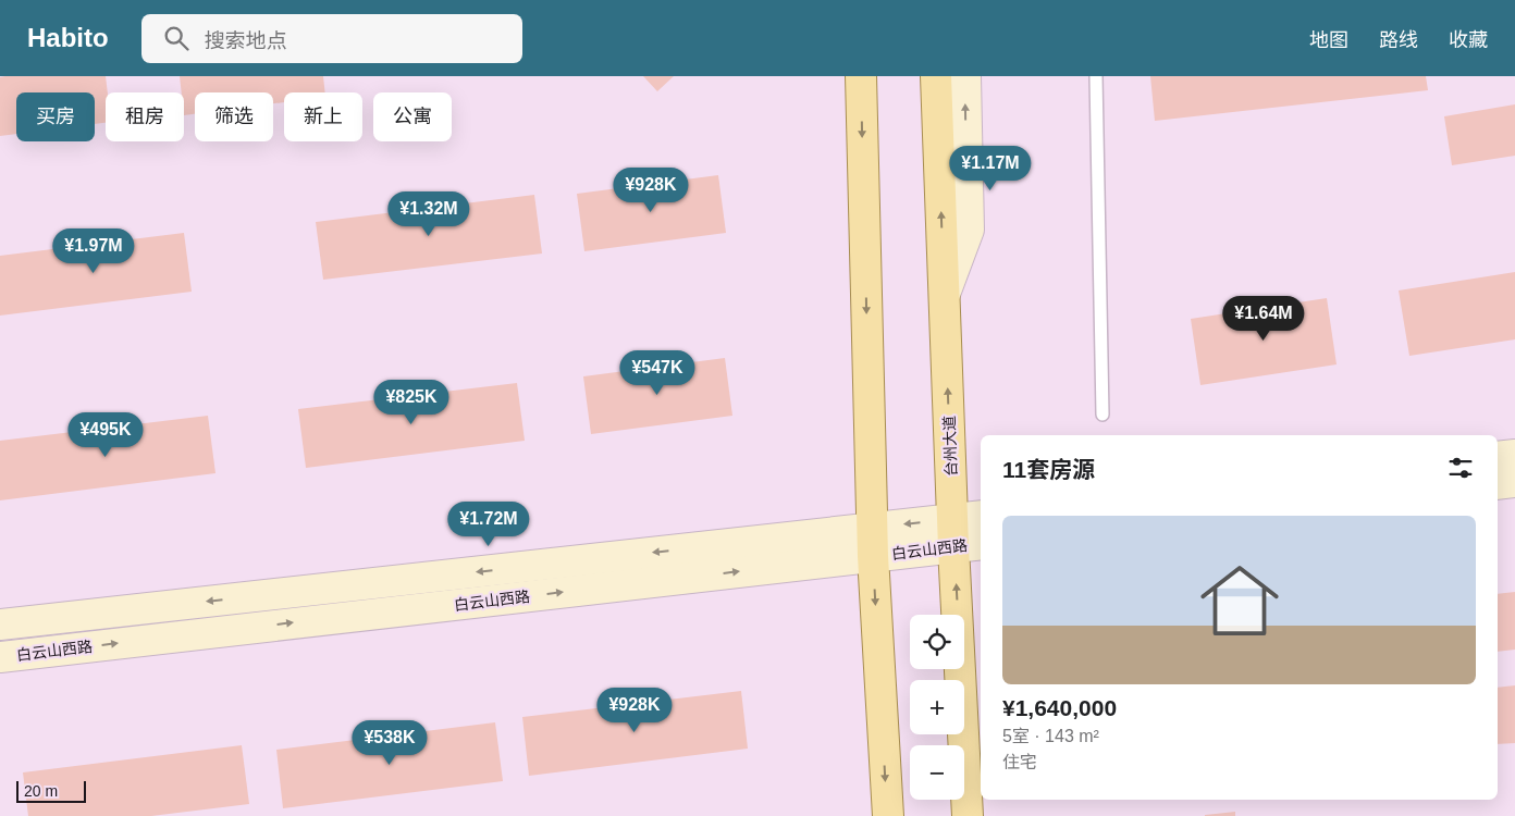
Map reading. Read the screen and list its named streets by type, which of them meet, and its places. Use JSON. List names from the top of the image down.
{
  "streets": {
    "main road": ["台州大道", "白云山西路"]
  },
  "crossings": [
    ["台州大道", "白云山西路"]
  ],
  "scale_bar": "20 m",
  "page": {
    "header": "Habito",
    "search": "搜索地点",
    "nav": ["地图", "路线", "收藏"],
    "chip": [
      "买房",
      "租房",
      "筛选",
      "新上",
      "公寓"
    ],
    "price": [
      "¥1.17M",
      "¥928K",
      "¥1.32M",
      "¥1.97M",
      "¥1.64M",
      "¥547K",
      "¥825K",
      "¥495K",
      "¥1.72M",
      "¥928K",
      "¥538K"
    ],
    "heading": "11套房源",
    "list": [
      {
        "name": "¥1,640,000",
        "note": "5室 · 143 m² · 住宅"
      }
    ],
    "map_buttons": ["+", "−"],
    "scale": "20 m"
  }
}
